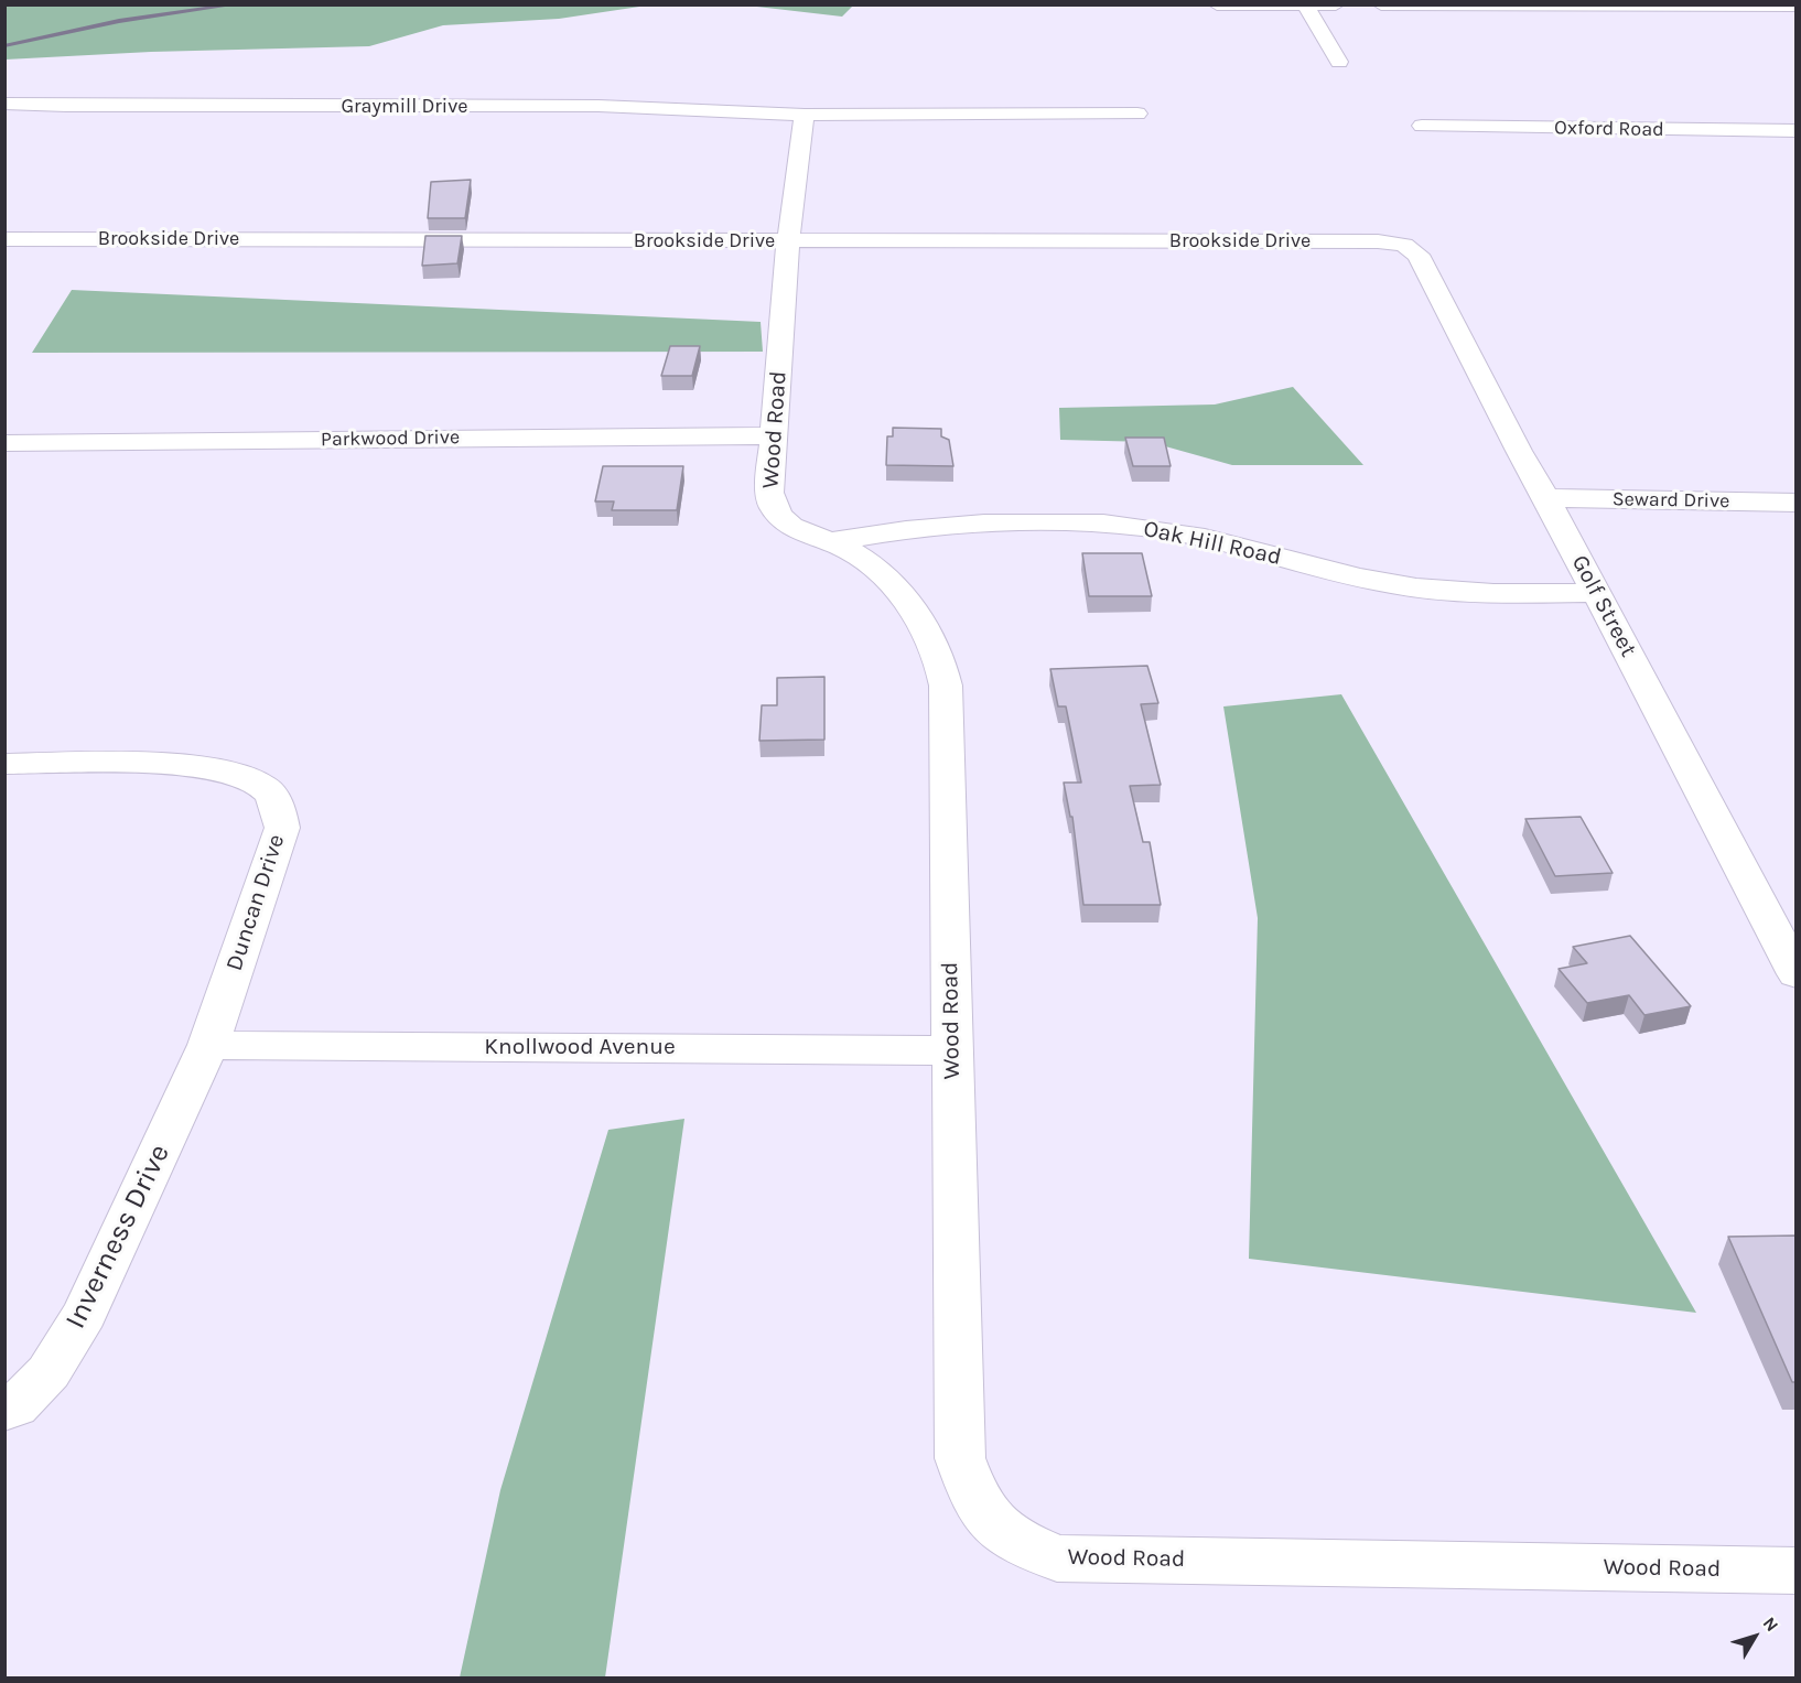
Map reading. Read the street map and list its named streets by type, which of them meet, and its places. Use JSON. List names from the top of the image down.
{
  "streets": {
    "street": [
      "Graymill Drive",
      "Oxford Road",
      "Brookside Drive",
      "Wood Road",
      "Parkwood Drive",
      "Seward Drive",
      "Oak Hill Road",
      "Golf Street",
      "Duncan Drive",
      "Knollwood Avenue",
      "Inverness Drive"
    ]
  },
  "crossings": [
    ["Graymill Drive", "Wood Road"],
    ["Brookside Drive", "Wood Road"],
    ["Brookside Drive", "Golf Street"],
    ["Wood Road", "Parkwood Drive"],
    ["Wood Road", "Oak Hill Road"],
    ["Wood Road", "Knollwood Avenue"],
    ["Seward Drive", "Golf Street"],
    ["Oak Hill Road", "Golf Street"],
    ["Duncan Drive", "Knollwood Avenue"],
    ["Duncan Drive", "Inverness Drive"],
    ["Knollwood Avenue", "Inverness Drive"]
  ],
  "north": "top right"
}
